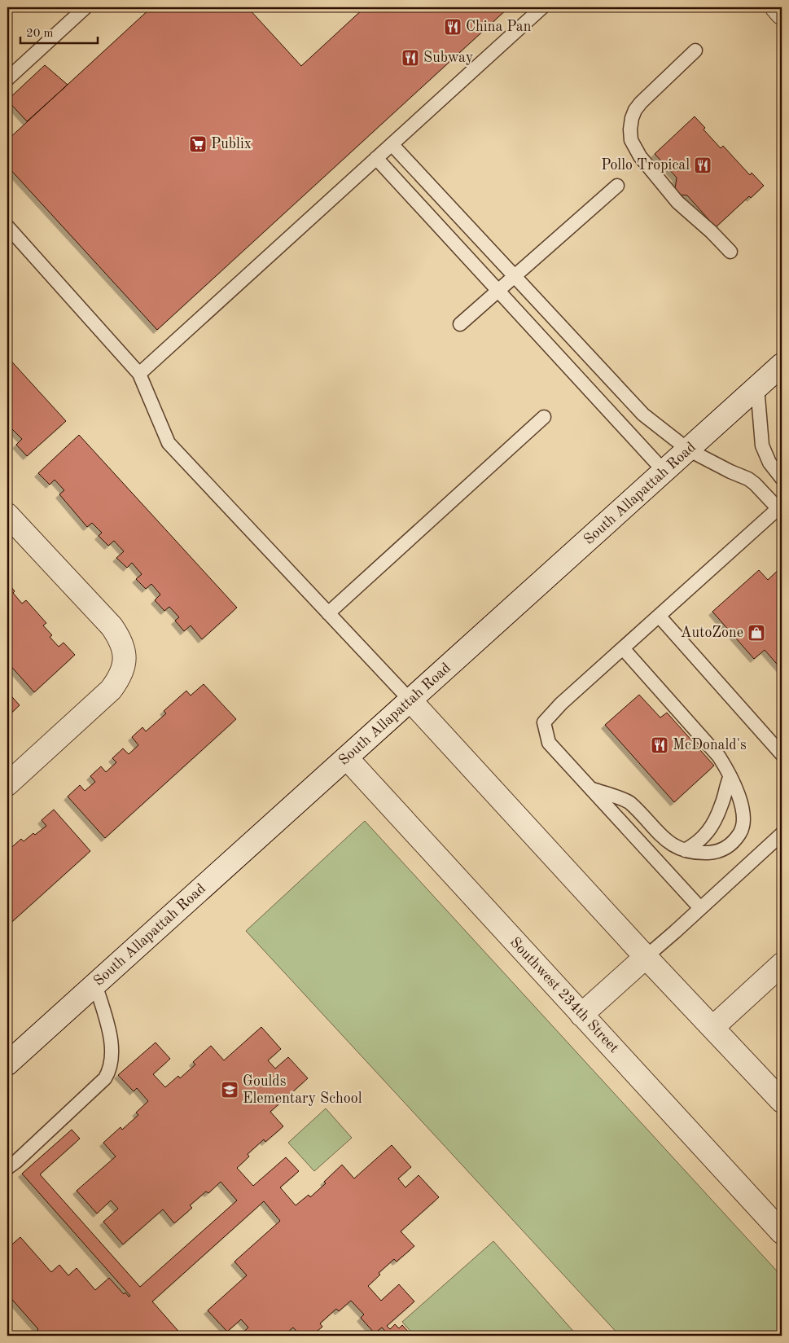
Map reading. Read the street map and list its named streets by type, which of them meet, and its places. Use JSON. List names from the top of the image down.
{
  "streets": {
    "street": ["South Allapattah Road", "Southwest 234th Street"]
  },
  "crossings": [
    ["South Allapattah Road", "Southwest 234th Street"]
  ],
  "places": {
    "restaurant": [
      "China Pan",
      "Subway",
      "Pollo Tropical",
      "McDonald's"
    ],
    "supermarket": ["Publix"],
    "shop": ["AutoZone"],
    "school or university": ["Goulds Elementary School"]
  },
  "scale_bar": "20 m"
}
